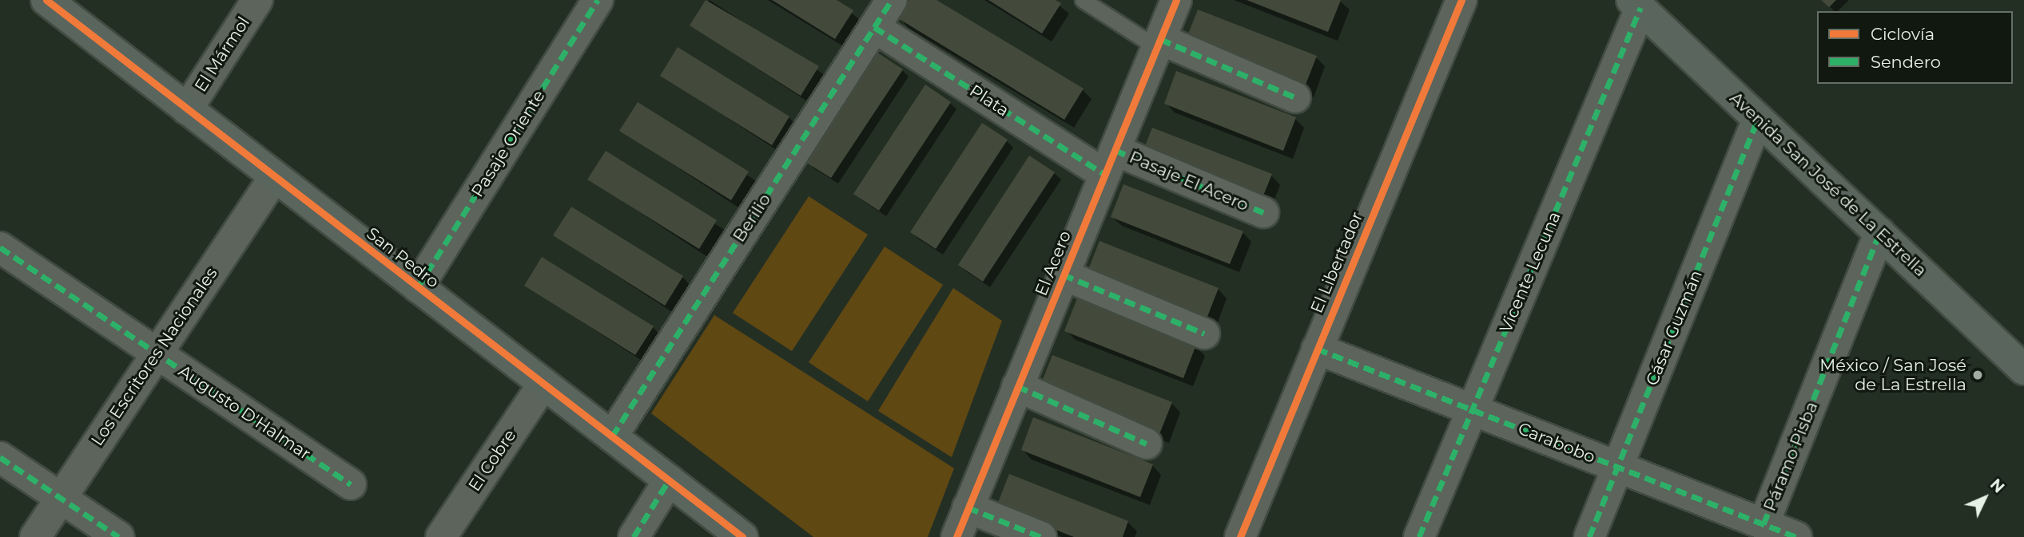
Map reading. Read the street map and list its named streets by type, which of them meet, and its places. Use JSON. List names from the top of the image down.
{
  "streets": {
    "street": [
      "El Mármol",
      "Plata",
      "Pasaje Oriente",
      "Pasaje El Acero",
      "Avenida San José de La Estrella",
      "Berilio",
      "San Pedro",
      "El Libertador",
      "El Acero",
      "Vicente Lecuna",
      "Cásar Guzmán",
      "Los Escritores Nacionales",
      "Augusto D'Halmar",
      "Carabobo",
      "Páramo Pisba",
      "El Cobre"
    ]
  },
  "crossings": [
    ["El Mármol", "San Pedro"],
    ["Plata", "Pasaje El Acero"],
    ["Plata", "Berilio"],
    ["Plata", "El Acero"],
    ["Pasaje Oriente", "San Pedro"],
    ["Pasaje El Acero", "El Acero"],
    ["Avenida San José de La Estrella", "Vicente Lecuna"],
    ["Avenida San José de La Estrella", "Cásar Guzmán"],
    ["Avenida San José de La Estrella", "Páramo Pisba"],
    ["Berilio", "San Pedro"],
    ["San Pedro", "Los Escritores Nacionales"],
    ["San Pedro", "El Cobre"],
    ["El Libertador", "Carabobo"],
    ["Vicente Lecuna", "Carabobo"],
    ["Cásar Guzmán", "Carabobo"],
    ["Los Escritores Nacionales", "Augusto D'Halmar"],
    ["Carabobo", "Páramo Pisba"]
  ],
  "places": ["México / San José de La Estrella"],
  "legend": ["Ciclovía", "Sendero"],
  "north": "top right"
}
